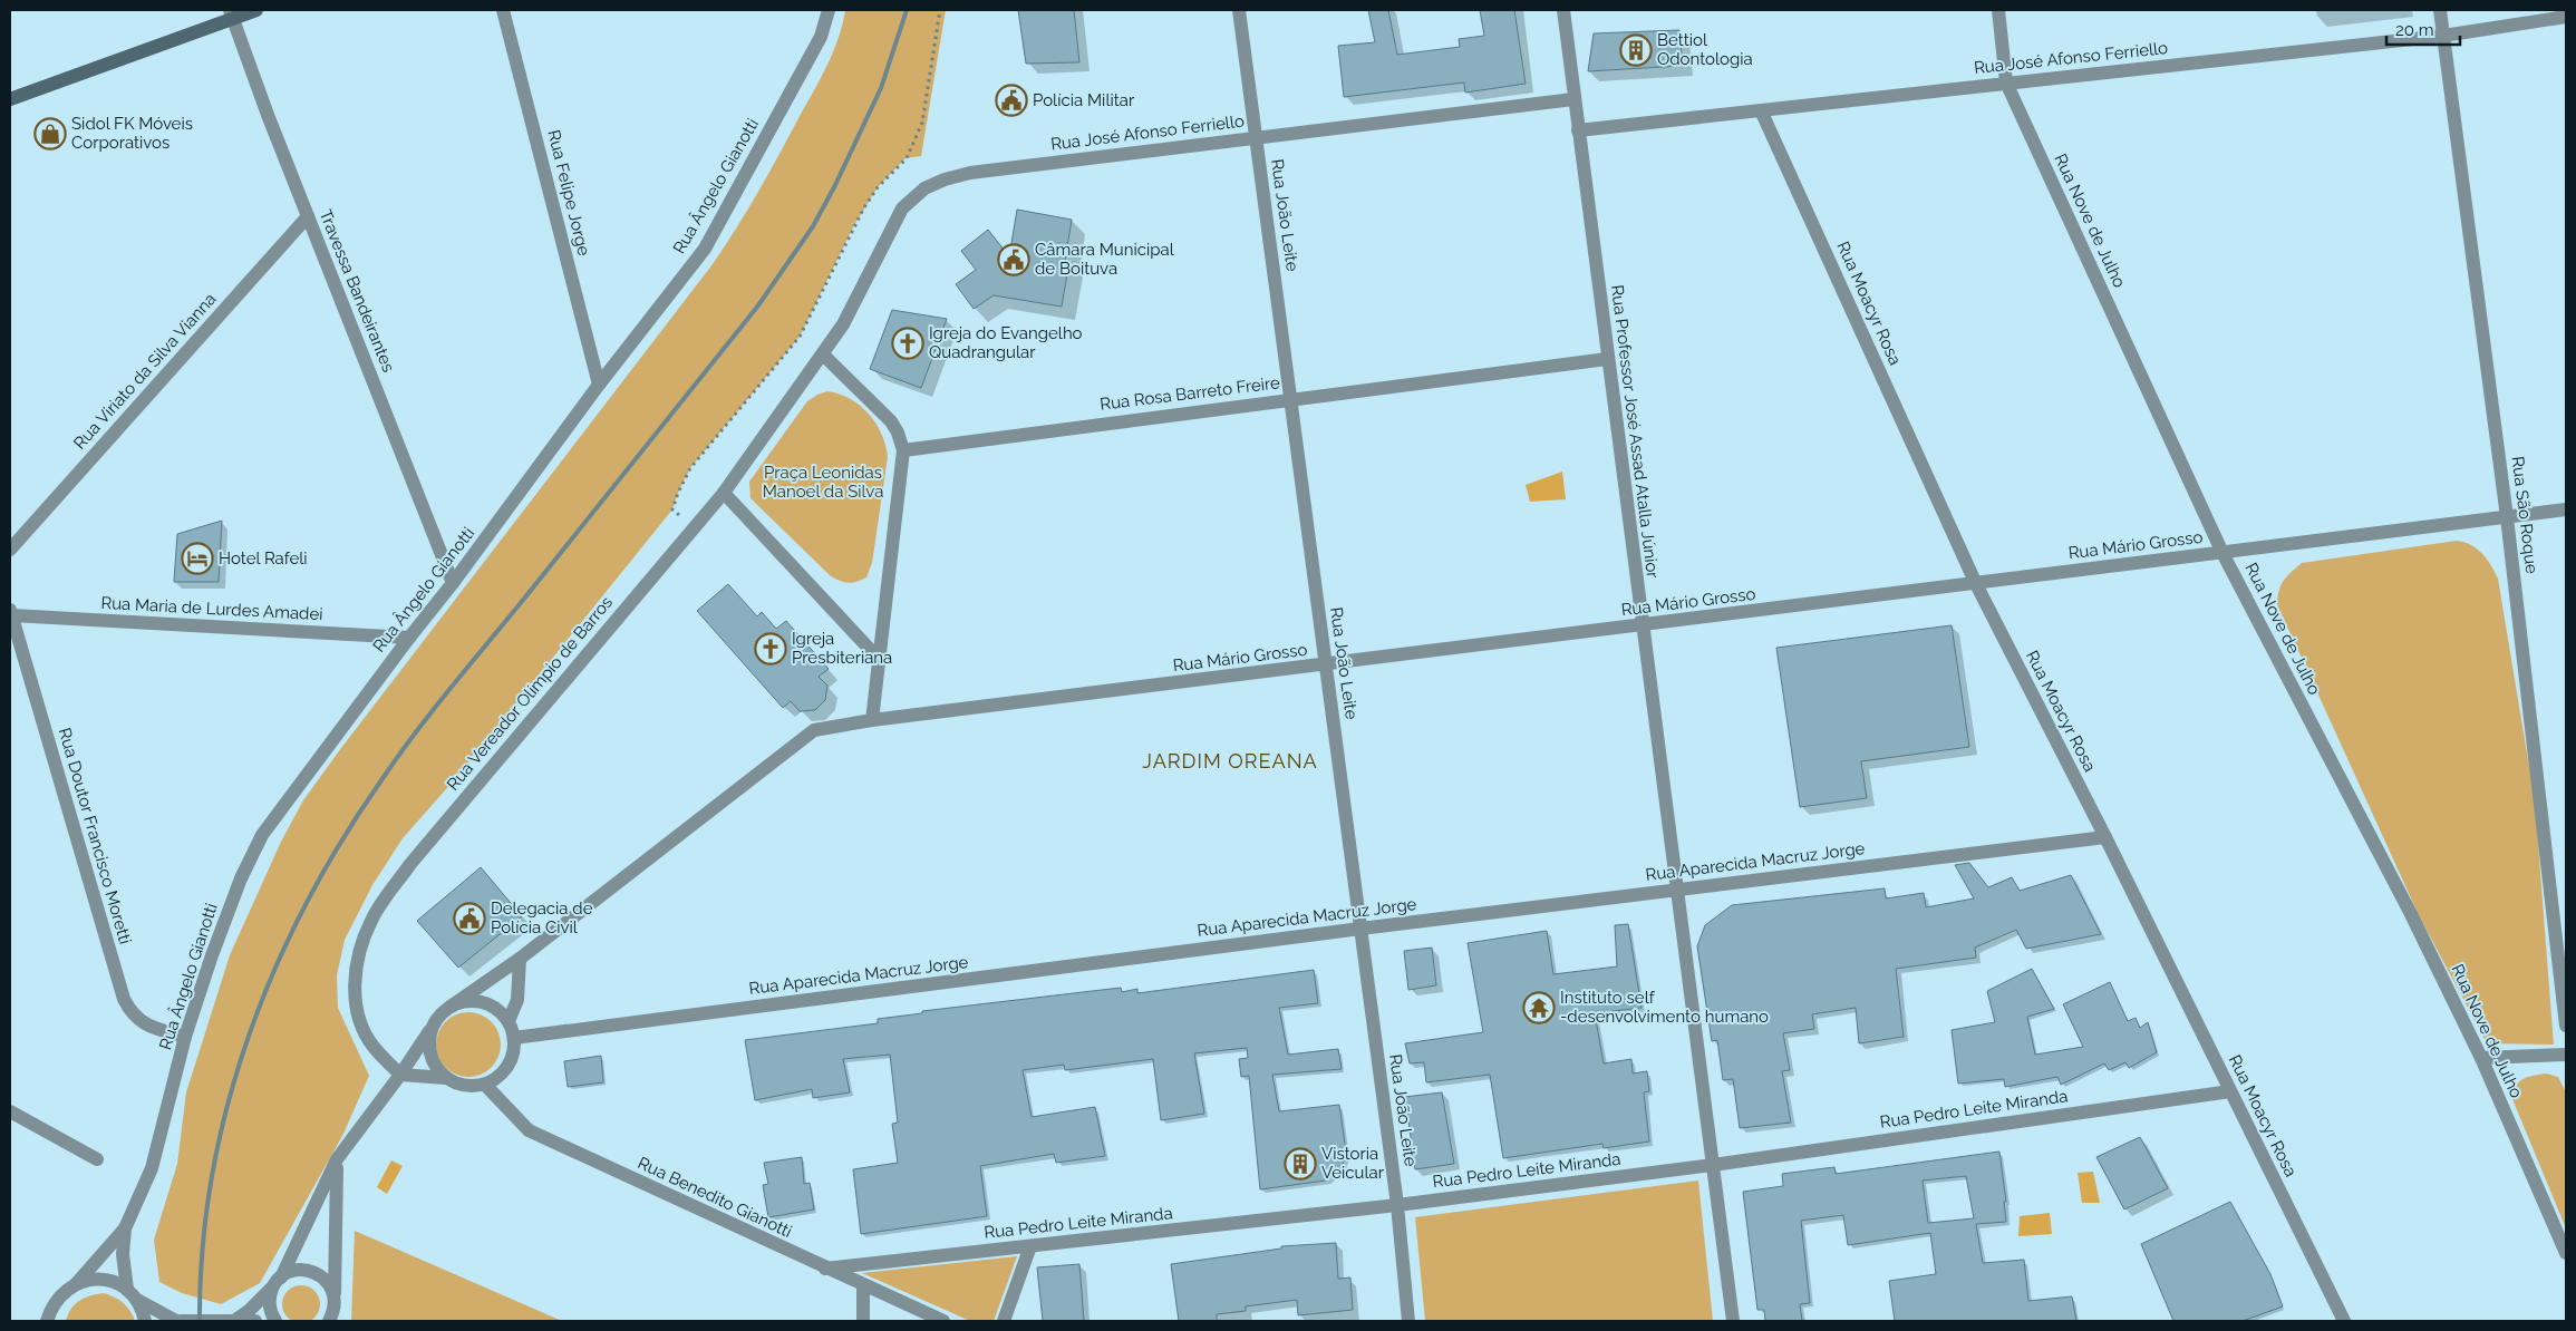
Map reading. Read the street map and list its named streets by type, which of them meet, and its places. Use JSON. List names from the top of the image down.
{
  "streets": {
    "street": [
      "Rua José Afonso Ferriello",
      "Rua Ângelo Gianotti",
      "Rua Felipe Jorge",
      "Rua João Leite",
      "Rua Nove de Julho",
      "Travessa Bandeirantes",
      "Rua Moacyr Rosa",
      "Rua Viriato da Silva Vianna",
      "Rua Rosa Barreto Freire",
      "Rua Professor José Assad Atalla Júnior",
      "Rua São Roque",
      "Rua Mário Grosso",
      "Rua Maria de Lurdes Amadei",
      "Rua Vereador Olímpio de Barros",
      "Rua Doutor Francisco Moretti",
      "Rua Aparecida Macruz Jorge",
      "Rua Pedro Leite Miranda",
      "Rua Benedito Gianotti"
    ]
  },
  "crossings": [
    ["Rua José Afonso Ferriello", "Rua João Leite"],
    ["Rua José Afonso Ferriello", "Rua Nove de Julho"],
    ["Rua José Afonso Ferriello", "Rua Moacyr Rosa"],
    ["Rua José Afonso Ferriello", "Rua Professor José Assad Atalla Júnior"],
    ["Rua José Afonso Ferriello", "Rua São Roque"],
    ["Rua José Afonso Ferriello", "Rua Vereador Olímpio de Barros"],
    ["Rua Ângelo Gianotti", "Rua Felipe Jorge"],
    ["Rua Ângelo Gianotti", "Travessa Bandeirantes"],
    ["Rua Ângelo Gianotti", "Rua Maria de Lurdes Amadei"],
    ["Rua Ângelo Gianotti", "Rua Doutor Francisco Moretti"],
    ["Rua João Leite", "Rua Rosa Barreto Freire"],
    ["Rua João Leite", "Rua Mário Grosso"],
    ["Rua João Leite", "Rua Aparecida Macruz Jorge"],
    ["Rua João Leite", "Rua Pedro Leite Miranda"],
    ["Rua Nove de Julho", "Rua Mário Grosso"],
    ["Travessa Bandeirantes", "Rua Viriato da Silva Vianna"],
    ["Rua Moacyr Rosa", "Rua Mário Grosso"],
    ["Rua Moacyr Rosa", "Rua Aparecida Macruz Jorge"],
    ["Rua Moacyr Rosa", "Rua Pedro Leite Miranda"],
    ["Rua Rosa Barreto Freire", "Rua Professor José Assad Atalla Júnior"],
    ["Rua Professor José Assad Atalla Júnior", "Rua Mário Grosso"],
    ["Rua Professor José Assad Atalla Júnior", "Rua Aparecida Macruz Jorge"],
    ["Rua Professor José Assad Atalla Júnior", "Rua Pedro Leite Miranda"],
    ["Rua São Roque", "Rua Mário Grosso"],
    ["Rua Maria de Lurdes Amadei", "Rua Doutor Francisco Moretti"],
    ["Rua Aparecida Macruz Jorge", "Rua Benedito Gianotti"],
    ["Rua Pedro Leite Miranda", "Rua Benedito Gianotti"]
  ],
  "districts": ["JARDIM OREANA"],
  "parks": ["Praça Leonidas Manoel da Silva"],
  "places": {
    "building": ["Bettiol Odontologia", "Vistoria Veicular"],
    "public building": ["Polícia Militar", "Câmara Municipal de Boituva", "Delegacia de Polícia Civil"],
    "shop": ["Sidol FK Móveis Corporativos"],
    "church": ["Igreja do Evangelho Quadrangular", "Igreja Presbiteriana"],
    "hotel": ["Hotel Rafeli"],
    "temple": ["Instituto self -desenvolvimento humano"]
  },
  "scale_bar": "20 m"
}
